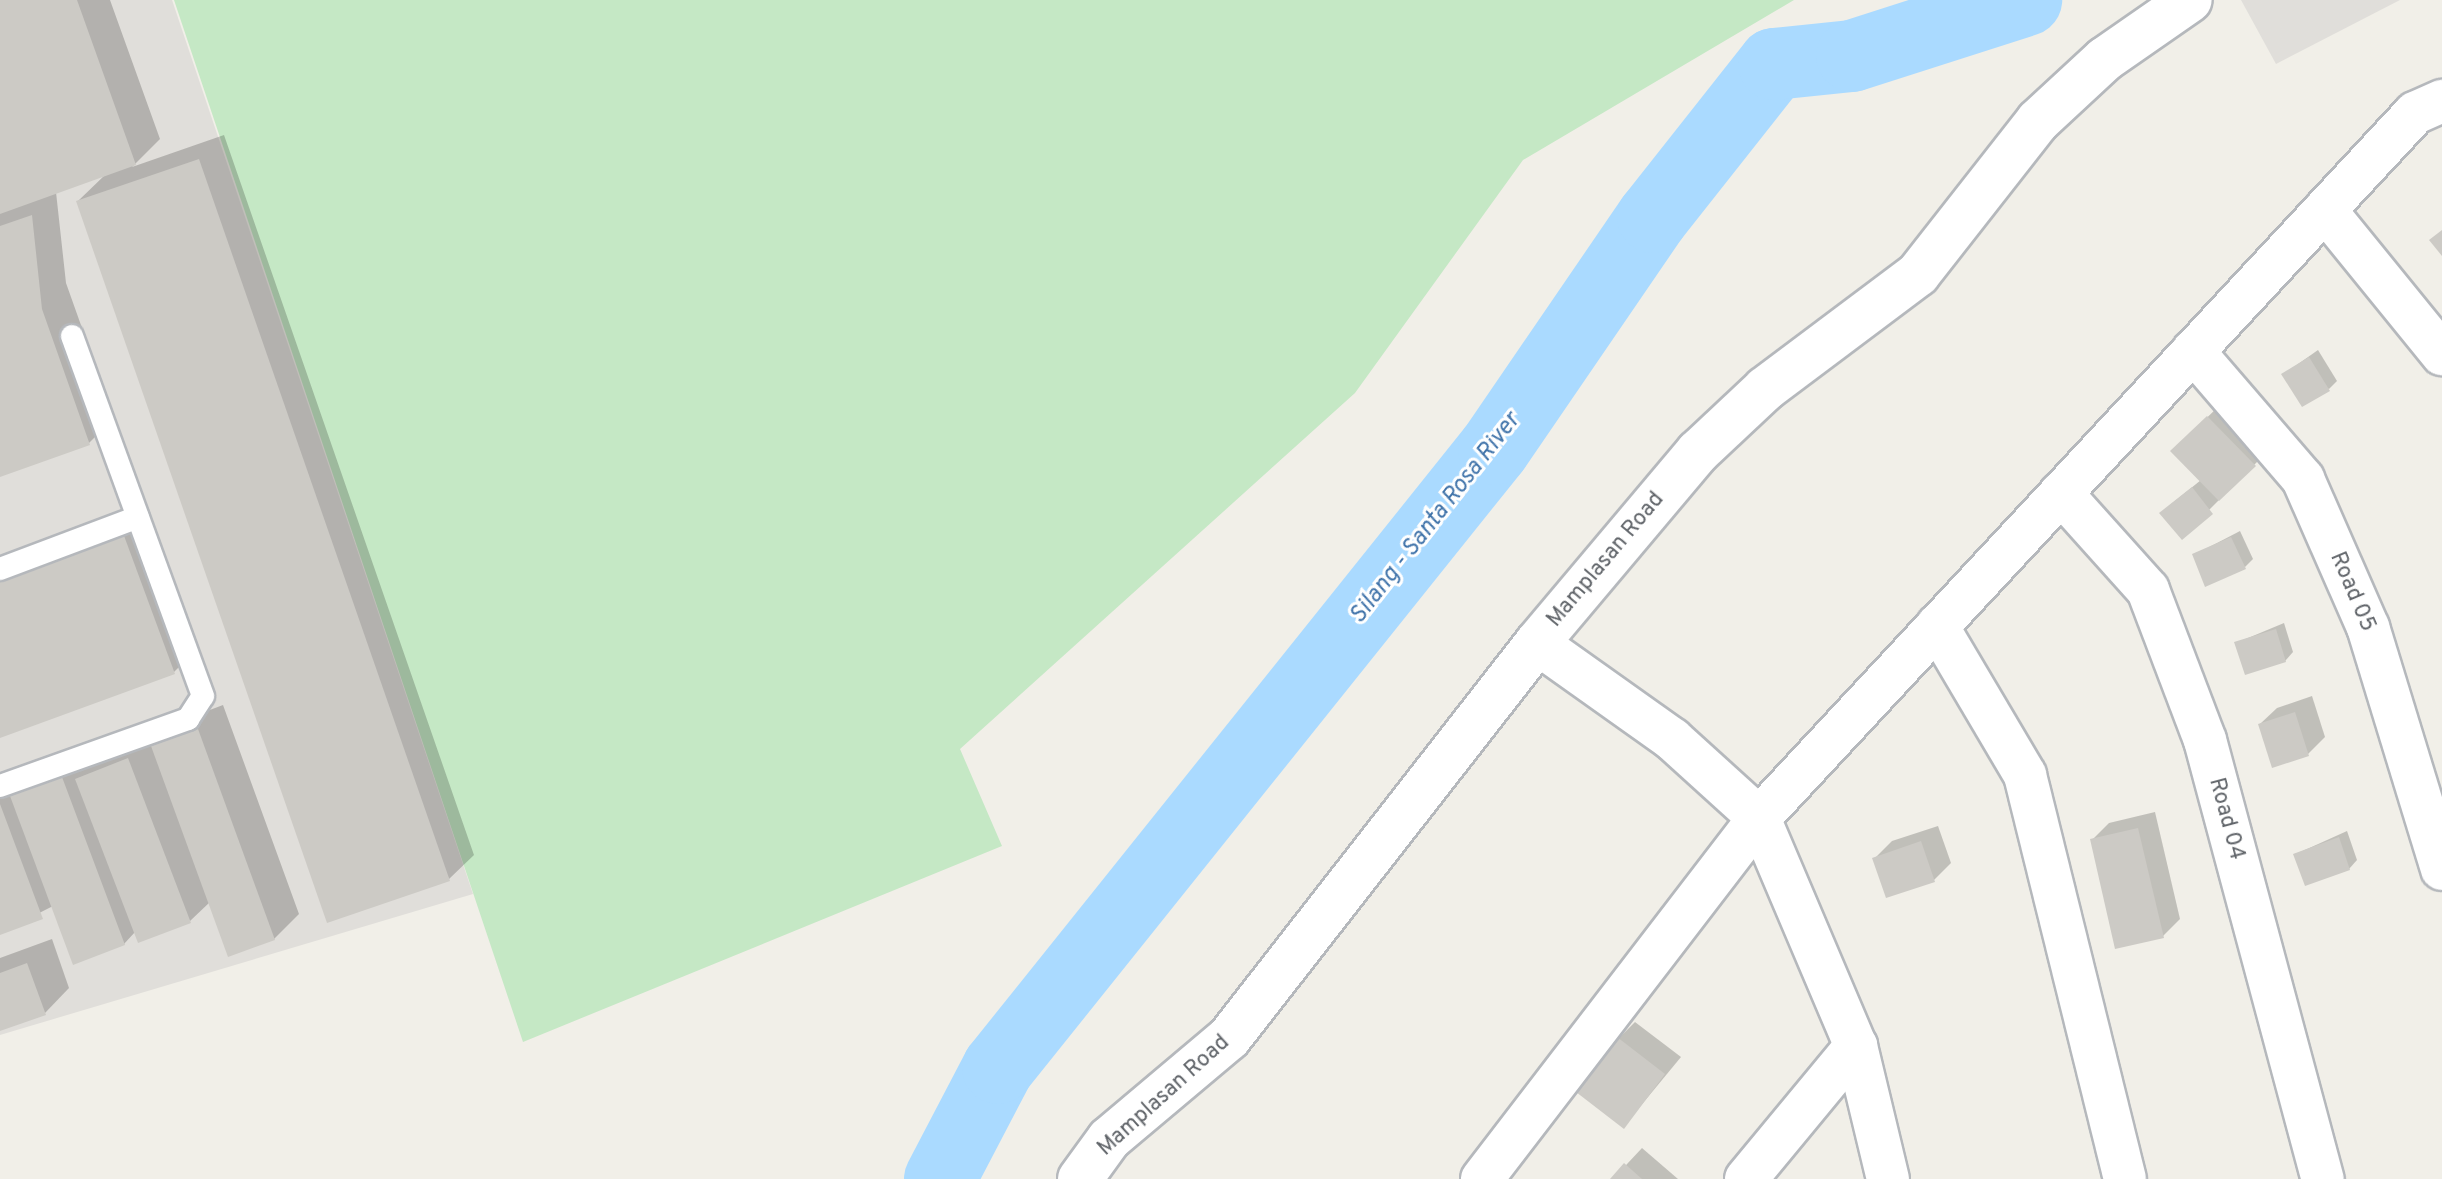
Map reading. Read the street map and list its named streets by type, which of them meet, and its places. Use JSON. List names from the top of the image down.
{
  "streets": {
    "street": ["Mamplasan Road", "Road 05", "Road 04"]
  },
  "water": ["Silang - Santa Rosa River"]
}
